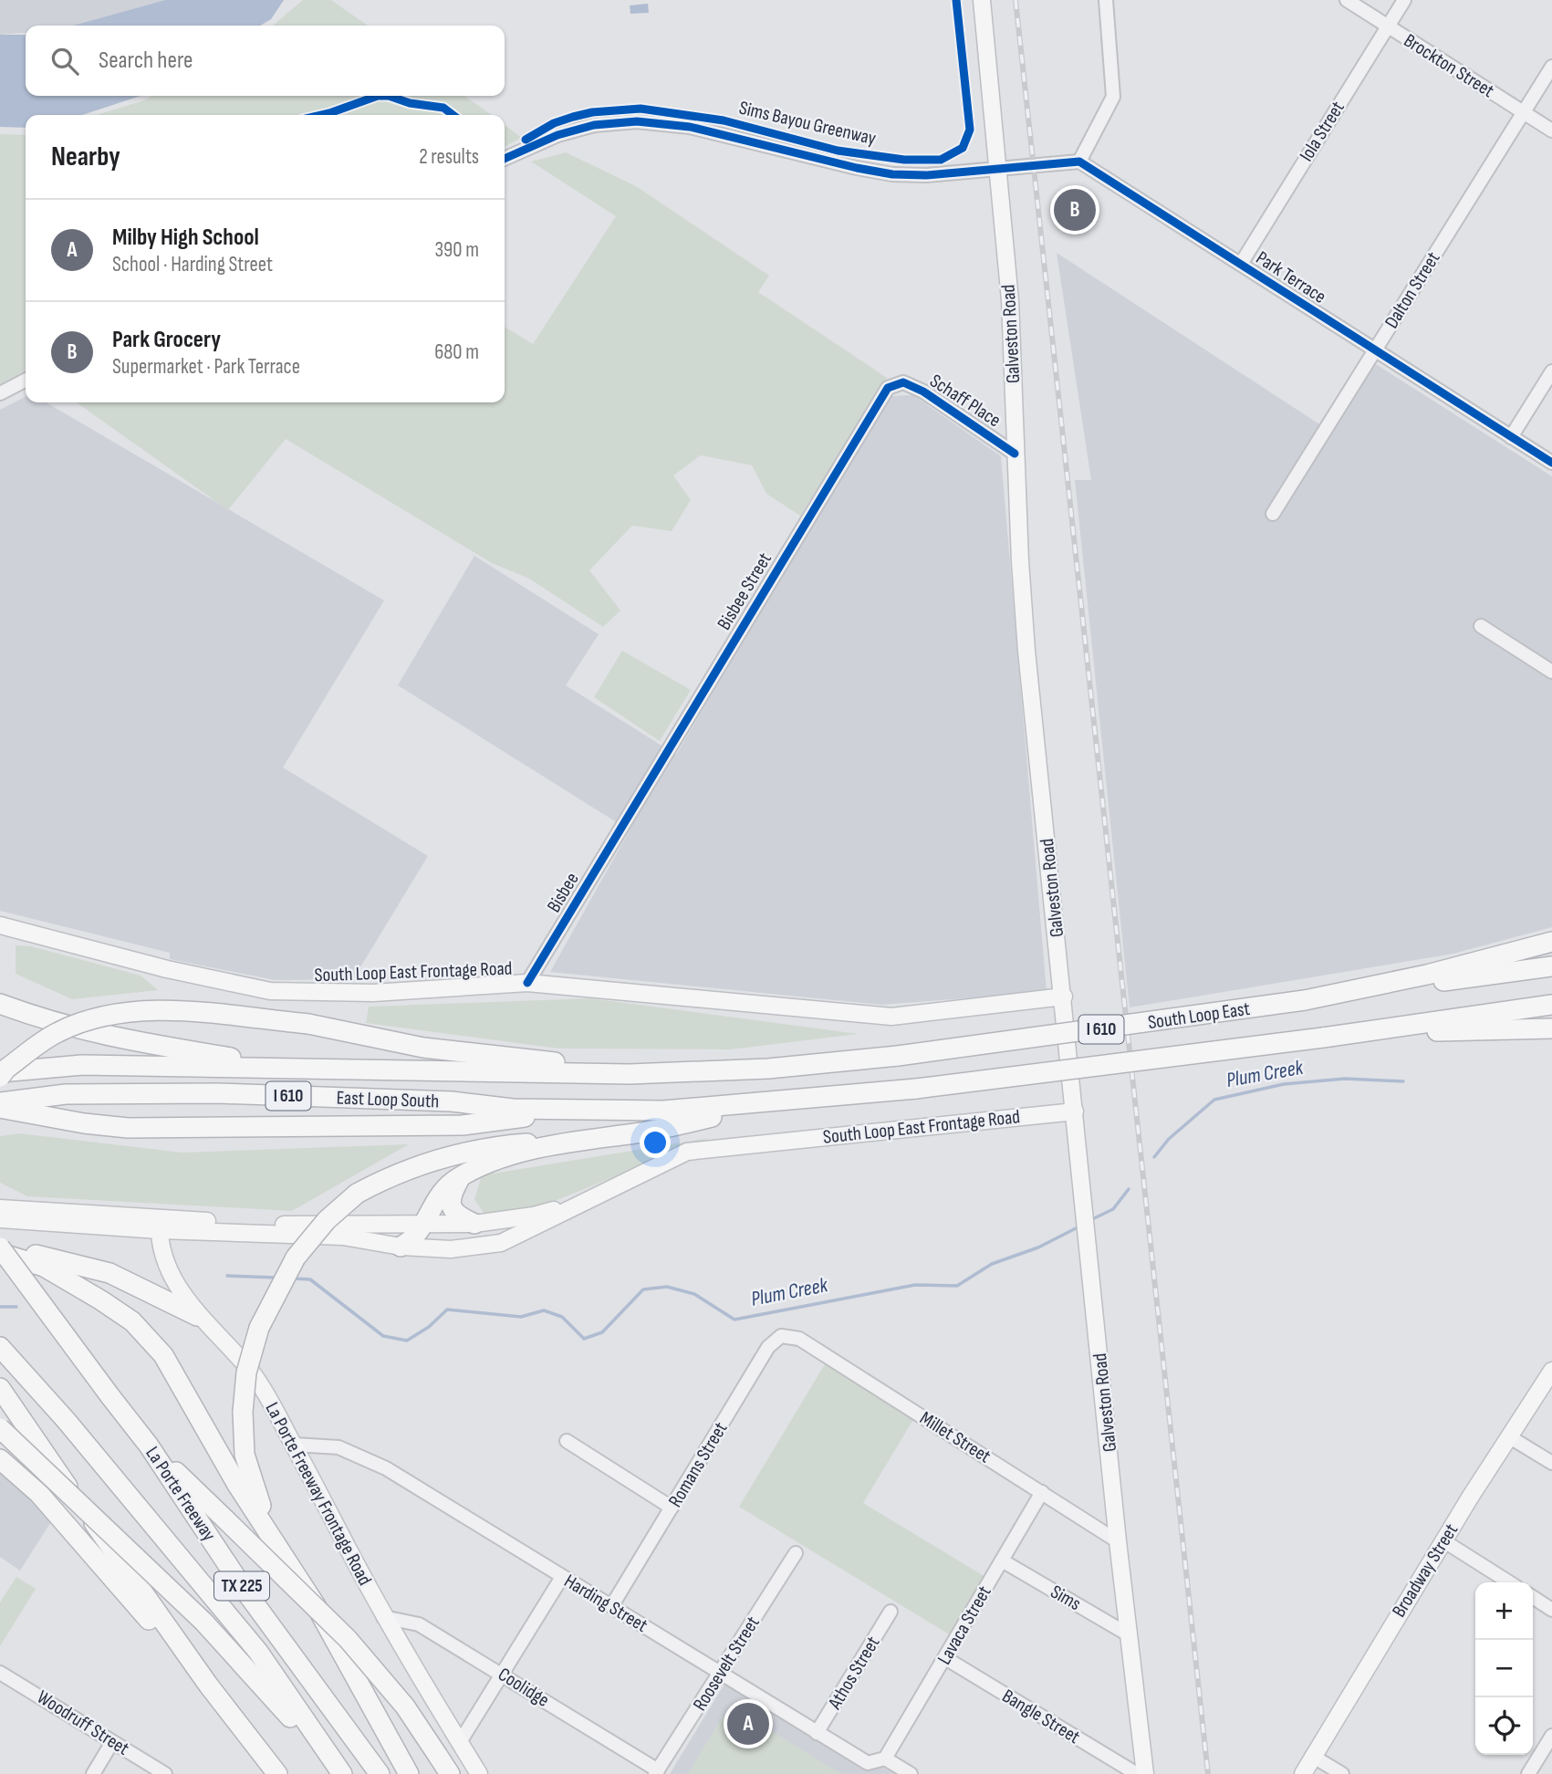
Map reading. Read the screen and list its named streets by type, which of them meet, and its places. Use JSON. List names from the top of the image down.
{
  "streets": {
    "highway": [
      "South Loop East",
      "I 610",
      "East Loop South",
      "La Porte Freeway",
      "TX 225"
    ],
    "main road": [
      "Galveston Road",
      "South Loop East Frontage Road",
      "La Porte Freeway Frontage Road",
      "Broadway Street"
    ],
    "street": [
      "Brockton Street",
      "Iola Street",
      "Park Terrace",
      "Dalton Street",
      "Schaff Place",
      "Bisbee Street",
      "Bisbee",
      "Millet Street",
      "Romans Street",
      "Sims",
      "Harding Street",
      "Lavaca Street",
      "Roosevelt Street",
      "Athos Street",
      "Coolidge",
      "Bangle Street",
      "Woodruff Street"
    ],
    "cycle path": ["Sims Bayou Greenway"]
  },
  "crossings": [
    ["Brockton Street", "Iola Street"],
    ["Brockton Street", "Dalton Street"],
    ["Iola Street", "Park Terrace"],
    ["Park Terrace", "Dalton Street"],
    ["Galveston Road", "Schaff Place"],
    ["Galveston Road", "South Loop East Frontage Road"],
    ["Galveston Road", "Millet Street"],
    ["Galveston Road", "Sims"],
    ["Schaff Place", "Bisbee Street"],
    ["Bisbee Street", "Bisbee"],
    ["Bisbee", "South Loop East Frontage Road"],
    ["South Loop East Frontage Road", "La Porte Freeway Frontage Road"],
    ["South Loop East", "East Loop South"],
    ["Millet Street", "Romans Street"],
    ["Millet Street", "Lavaca Street"],
    ["Romans Street", "Harding Street"],
    ["La Porte Freeway Frontage Road", "Harding Street"],
    ["La Porte Freeway Frontage Road", "Coolidge"],
    ["Sims", "Lavaca Street"],
    ["Harding Street", "Lavaca Street"],
    ["Harding Street", "Roosevelt Street"],
    ["Harding Street", "Athos Street"],
    ["Lavaca Street", "Bangle Street"],
    ["Roosevelt Street", "Coolidge"]
  ],
  "water": ["Plum Creek"],
  "page": {
    "search": "Search here",
    "heading": ["Nearby", "2 results"],
    "pins": ["B", "A"],
    "list": [
      {
        "mark": "A",
        "name": "Milby High School",
        "note": "School · Harding Street",
        "value": "390 m"
      },
      {
        "mark": "B",
        "name": "Park Grocery",
        "note": "Supermarket · Park Terrace",
        "value": "680 m"
      }
    ],
    "map_buttons": ["+", "−"]
  }
}
